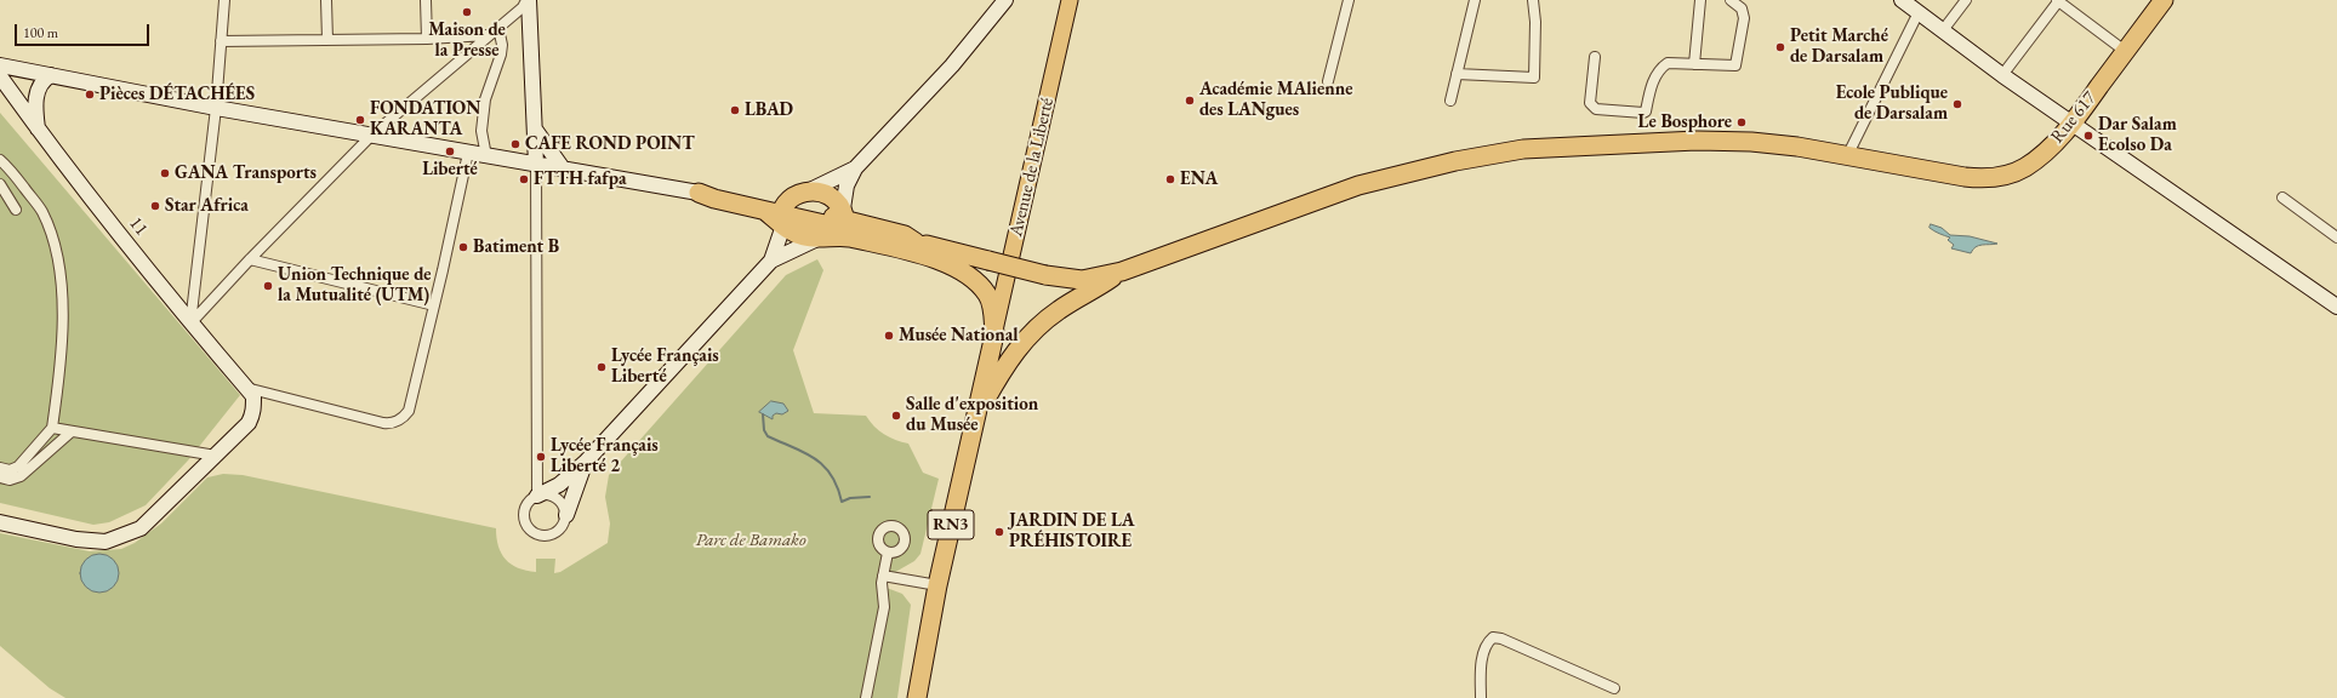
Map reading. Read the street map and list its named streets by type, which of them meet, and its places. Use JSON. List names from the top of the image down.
{
  "streets": {
    "highway": ["Rue 617", "RN3"],
    "main road": ["Avenue de la Liberté"],
    "street": ["11"]
  },
  "parks": ["Parc de Bamako"],
  "places": [
    "Maison de la Presse",
    "Petit Marché de Darsalam",
    "Pièces DÉTACHÉES",
    "Académie MAlienne des LANgues",
    "Ecole Publique de Darsalam",
    "LBAD",
    "FONDATION KARANTA",
    "Le Bosphore",
    "Dar Salam Ecolso Da",
    "CAFE ROND POINT",
    "Liberté",
    "GANA Transports",
    "FTTH fafpa",
    "ENA",
    "Star Africa",
    "Batiment B",
    "Union Technique de la Mutualité (UTM)",
    "Musée National",
    "Lycée Français Liberté",
    "Salle d'exposition du Musée",
    "Lycée Français Liberté 2",
    "JARDIN DE LA PRÉHISTOIRE"
  ],
  "scale_bar": "100 m"
}
